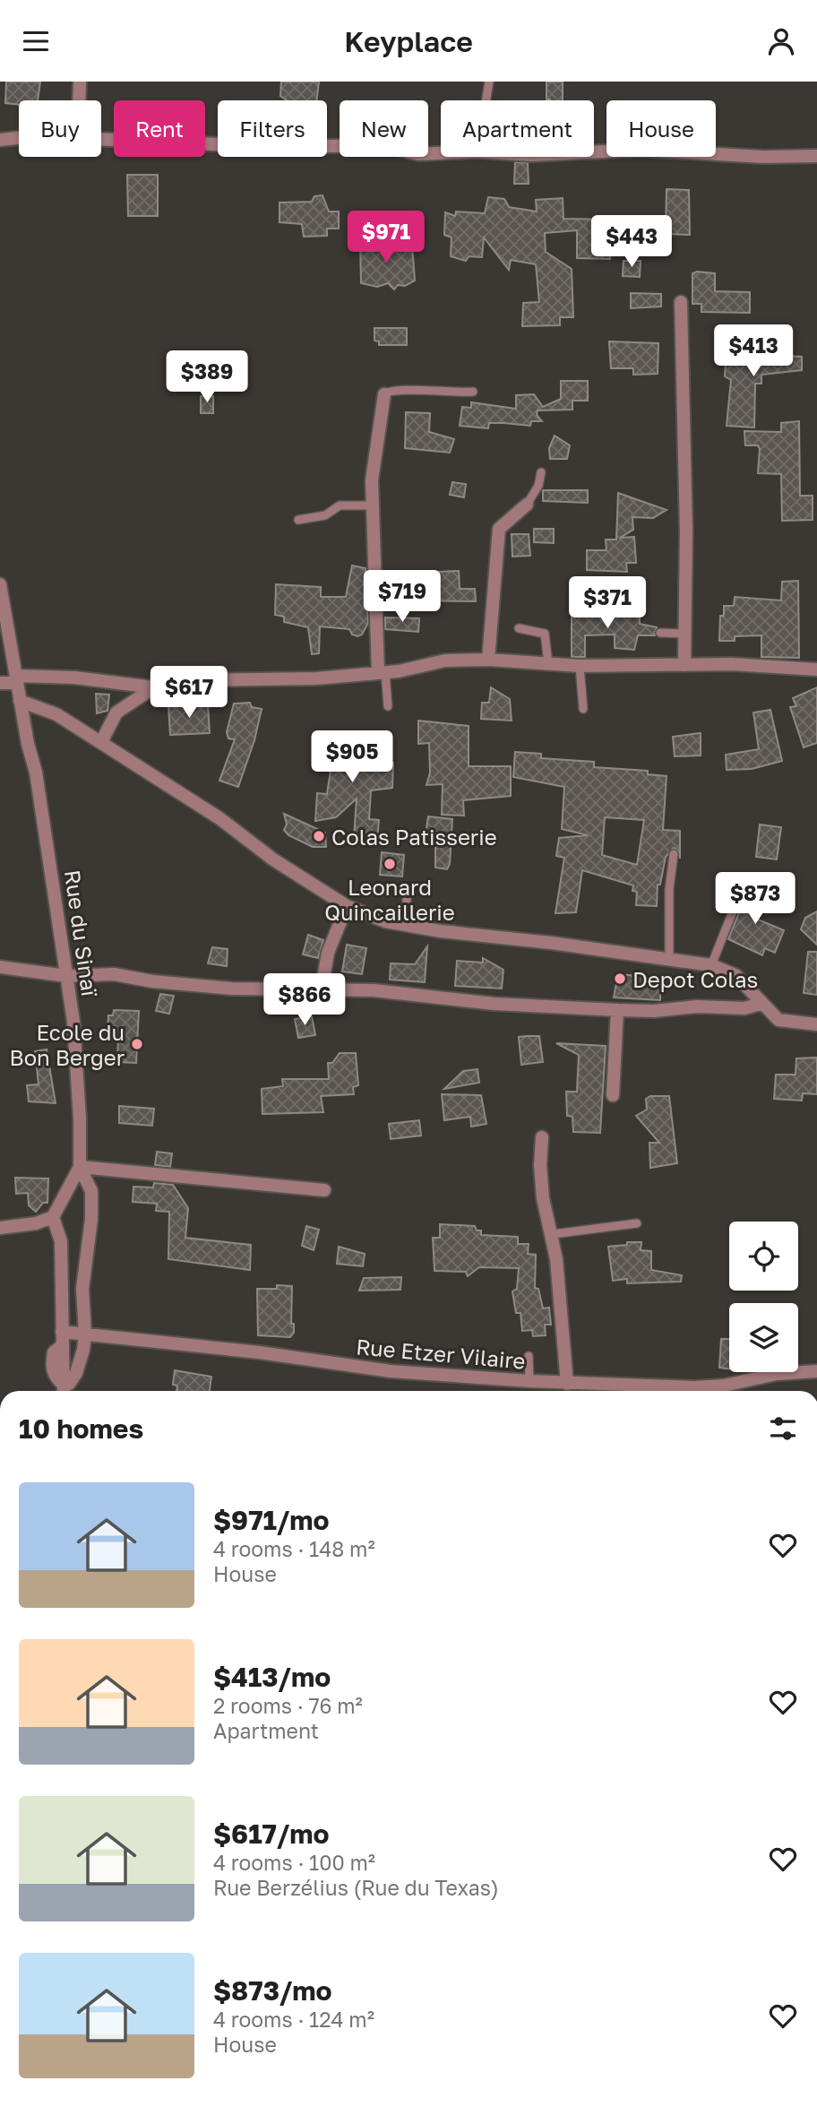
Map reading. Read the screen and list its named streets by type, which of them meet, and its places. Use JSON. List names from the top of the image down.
{
  "streets": {
    "street": ["Rue du Sinaï", "Rue Etzer Vilaire"]
  },
  "places": [
    "Colas Patisserie",
    "Leonard Quincaillerie",
    "Depot Colas",
    "Ecole du Bon Berger"
  ],
  "page": {
    "header": "Keyplace",
    "chip": [
      "Buy",
      "Rent",
      "Filters",
      "New",
      "Apartment",
      "House"
    ],
    "price": [
      "$971",
      "$443",
      "$413",
      "$389",
      "$719",
      "$371",
      "$617",
      "$905",
      "$873",
      "$866"
    ],
    "heading": "10 homes",
    "list": [
      {
        "name": "$971/mo",
        "note": "4 rooms · 148 m² · House"
      },
      {
        "name": "$413/mo",
        "note": "2 rooms · 76 m² · Apartment"
      },
      {
        "name": "$617/mo",
        "note": "4 rooms · 100 m² · Rue Berzélius (Rue du Texas)"
      },
      {
        "name": "$873/mo",
        "note": "4 rooms · 124 m² · House"
      }
    ]
  }
}
